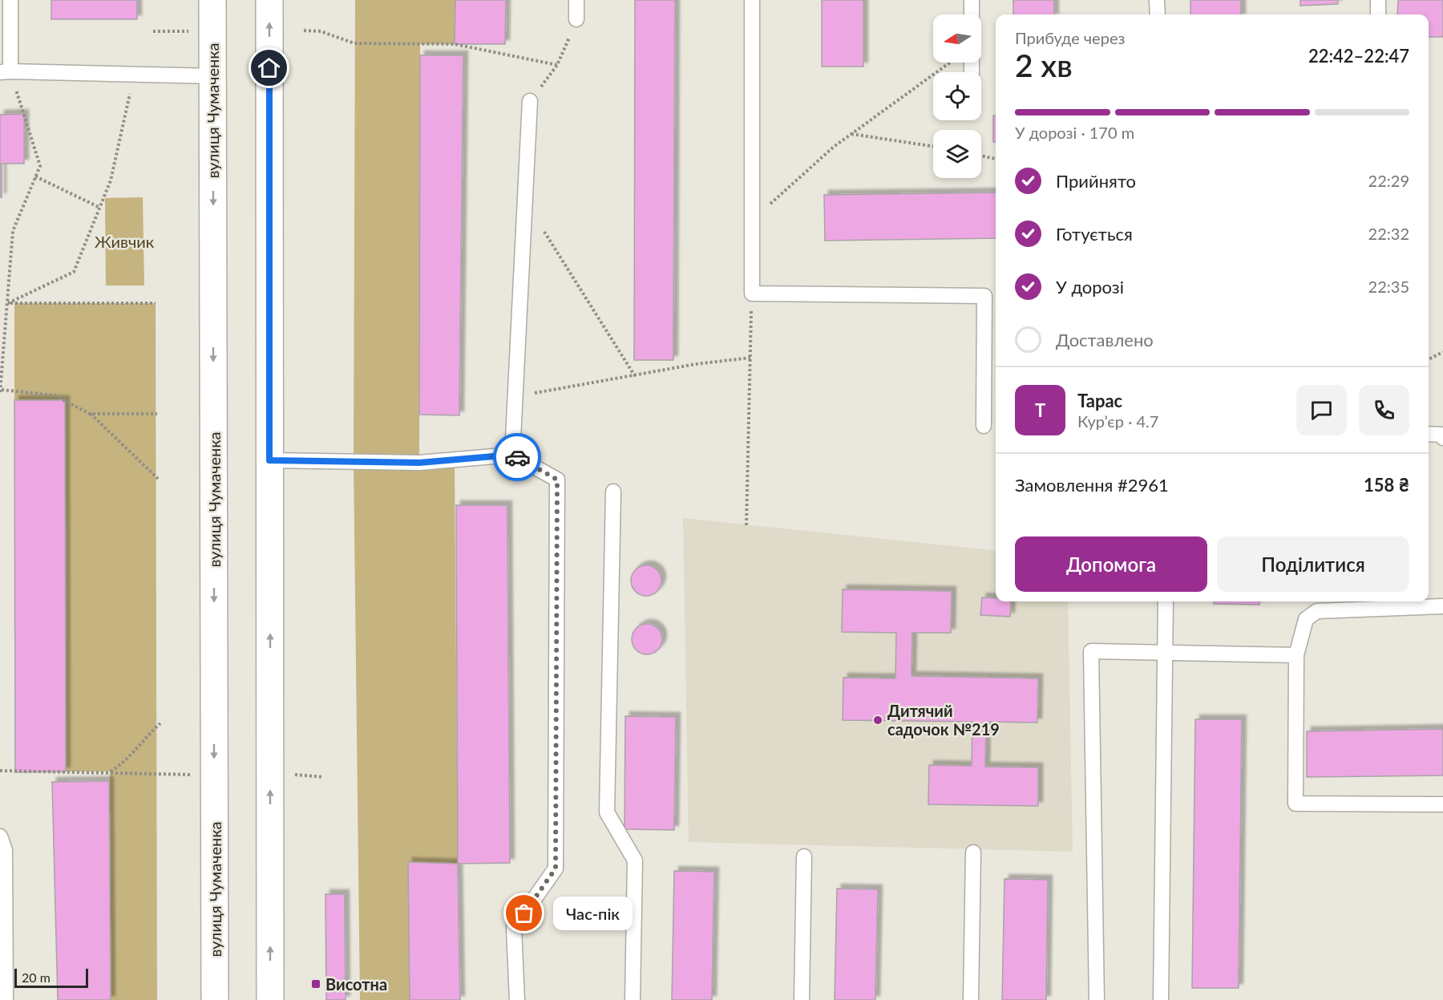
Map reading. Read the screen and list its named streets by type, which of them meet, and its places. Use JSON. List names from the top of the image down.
{
  "streets": {
    "street": ["вулиця Чумаченка"]
  },
  "parks": ["Живчик"],
  "places": {
    "other": ["Дитячий садочок №219", "Час-пік"],
    "transit": ["Висотна"]
  },
  "scale_bar": "20 m",
  "north": "left",
  "page": {
    "heading": ["2 хв", "Прибуде через", "22:42–22:47"],
    "panel": [
      "Тарас",
      "Кур’єр · 4.7",
      "Замовлення #2961",
      "158 ₴"
    ],
    "bar": "У дорозі · 170 m",
    "list": [
      ["Прийнято", "22:29"],
      ["Готується", "22:32"],
      ["У дорозі", "22:35"],
      "Доставлено"
    ],
    "round": "Т",
    "buttons": ["Допомога", "Поділитися"],
    "bubble": "Час-пік",
    "scale": "20 m"
  }
}
